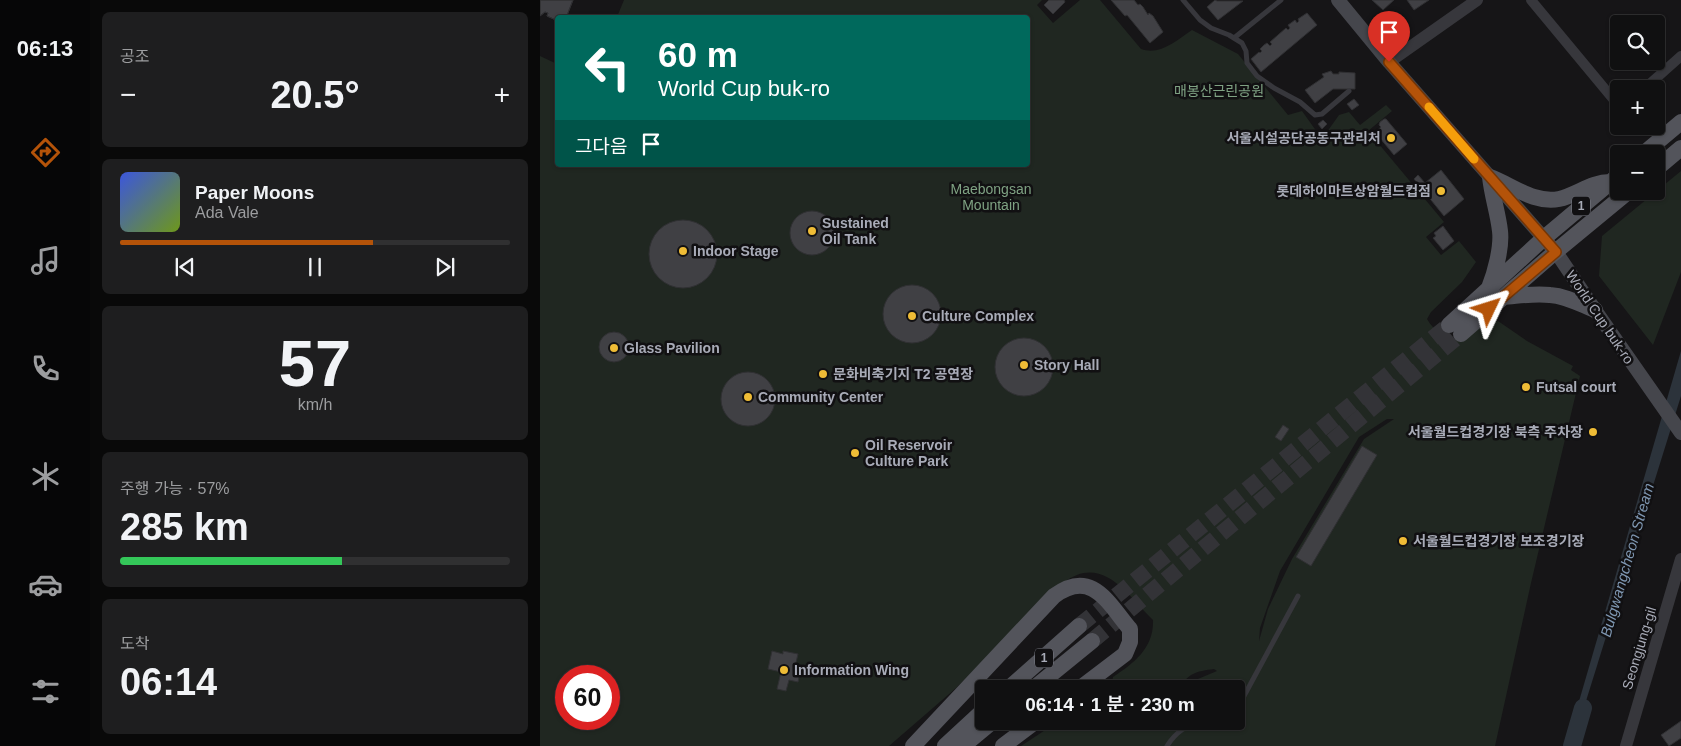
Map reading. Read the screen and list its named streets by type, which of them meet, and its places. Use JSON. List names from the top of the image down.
{
  "streets": {
    "main road": ["1", "World Cup buk-ro"],
    "street": ["Seongjung-gil"]
  },
  "crossings": [
    ["1", "World Cup buk-ro"]
  ],
  "water": ["Bulgwangcheon Stream"],
  "parks": ["매봉산근린공원", "Maebongsan Mountain"],
  "places": [
    "서울시설공단공동구관리처",
    "롯데하이마트상암월드컵점",
    "Sustained Oil Tank",
    "Indoor Stage",
    "Culture Complex",
    "Glass Pavilion",
    "Story Hall",
    "문화비축기지 T2 공연장",
    "Futsal court",
    "Community Center",
    "서울월드컵경기장 북측 주차장",
    "Oil Reservoir Culture Park",
    "서울월드컵경기장 보조경기장",
    "Information Wing"
  ],
  "page": {
    "tabs": "06:13",
    "tile": [
      "공조",
      ["57", "km/h"],
      ["주행 가능 · 57%", "285 km"],
      ["도착", "06:14"]
    ],
    "map_buttons": ["+", "−"],
    "turn": ["60 m", "World Cup buk-ro"],
    "heat": ["−", "20.5°", "+"],
    "then": "그다음",
    "song": ["Paper Moons", "Ada Vale"],
    "limit": "60",
    "trip": "06:14 · 1 분 · 230 m"
  }
}
